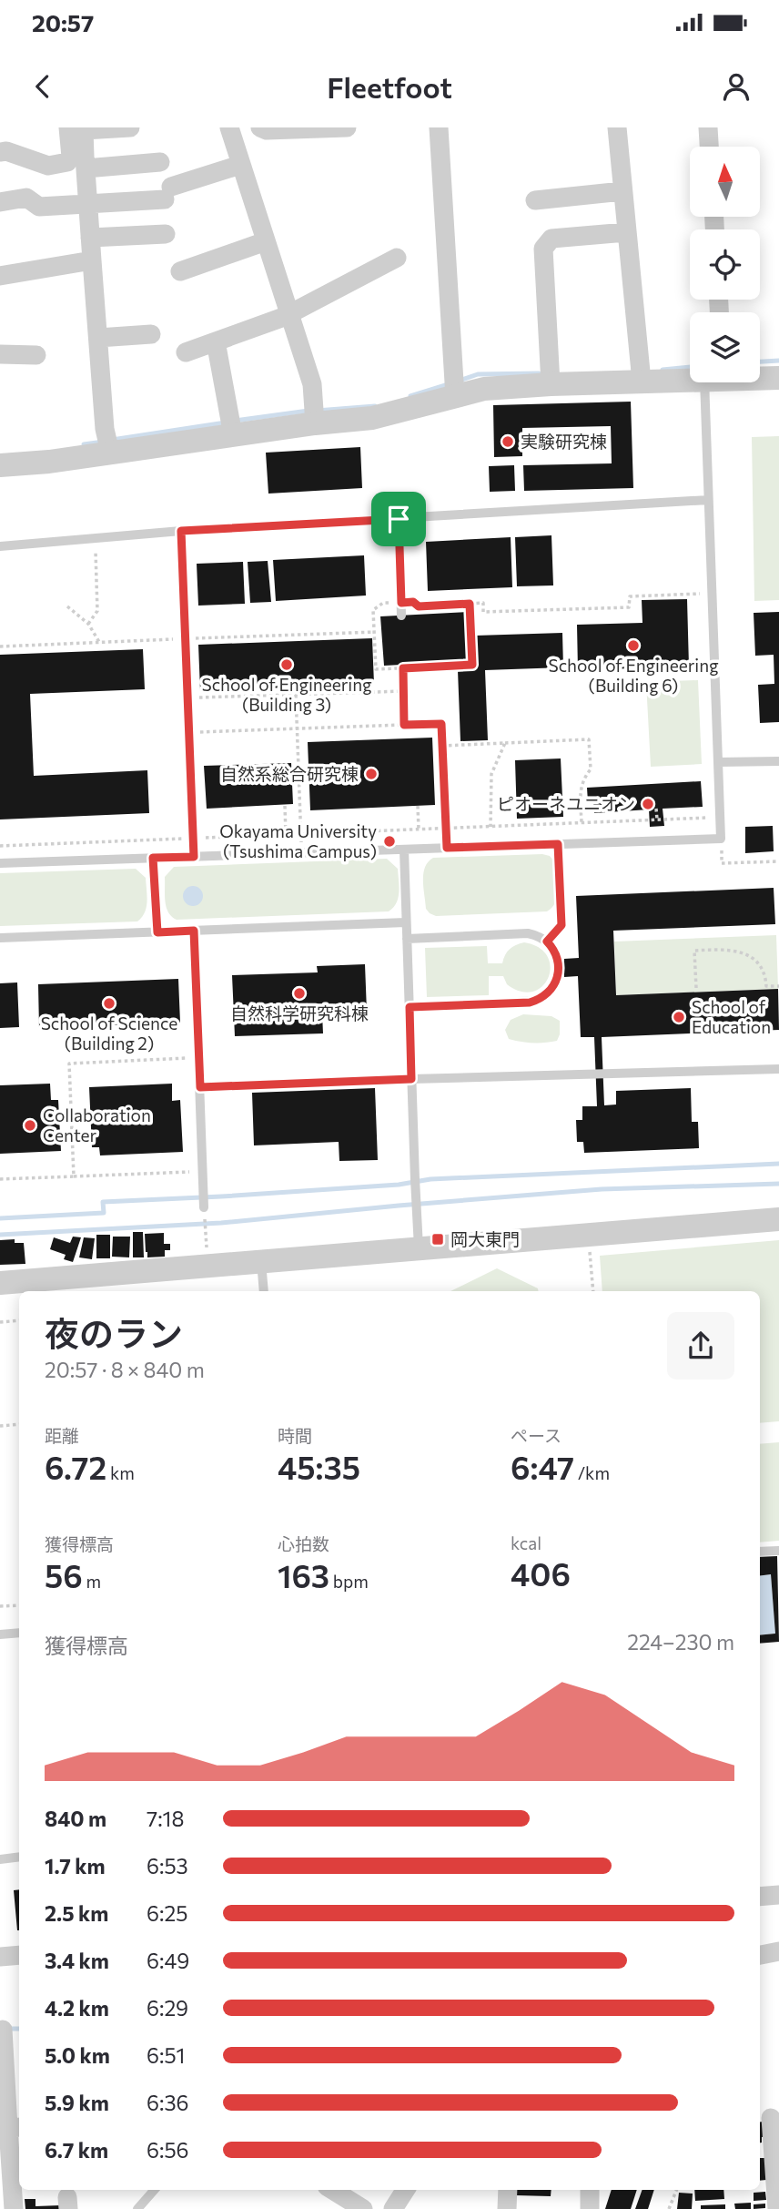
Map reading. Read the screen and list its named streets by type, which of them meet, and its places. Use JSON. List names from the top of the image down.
{
  "places": {
    "other": [
      "実験研究棟",
      "School of Engineering (Building 6)",
      "School of Engineering (Building 3)",
      "自然系総合研究棟",
      "ピオーネユニオン",
      "Okayama University (Tsushima Campus)",
      "自然科学研究科棟",
      "School of Science (Building 2)",
      "School of Education",
      "Collaboration Center"
    ],
    "transit": ["岡大東門"]
  },
  "north": "top",
  "page": {
    "status": "20:57",
    "header": "Fleetfoot",
    "heading": ["夜のラン", "20:57 · 8 × 840 m"],
    "stats": [
      ["距離", "6.72 km"],
      ["時間", "45:35"],
      ["ペース", "6:47 /km"],
      ["獲得標高", "56 m"],
      ["心拍数", "163 bpm"],
      ["kcal", "406"]
    ],
    "chart": ["獲得標高", "224–230 m"],
    "list": [
      {
        "name": "840 m",
        "note": "7:18"
      },
      {
        "name": "1.7 km",
        "note": "6:53"
      },
      {
        "name": "2.5 km",
        "note": "6:25"
      },
      {
        "name": "3.4 km",
        "note": "6:49"
      },
      {
        "name": "4.2 km",
        "note": "6:29"
      },
      {
        "name": "5.0 km",
        "note": "6:51"
      },
      {
        "name": "5.9 km",
        "note": "6:36"
      },
      {
        "name": "6.7 km",
        "note": "6:56"
      }
    ]
  }
}
